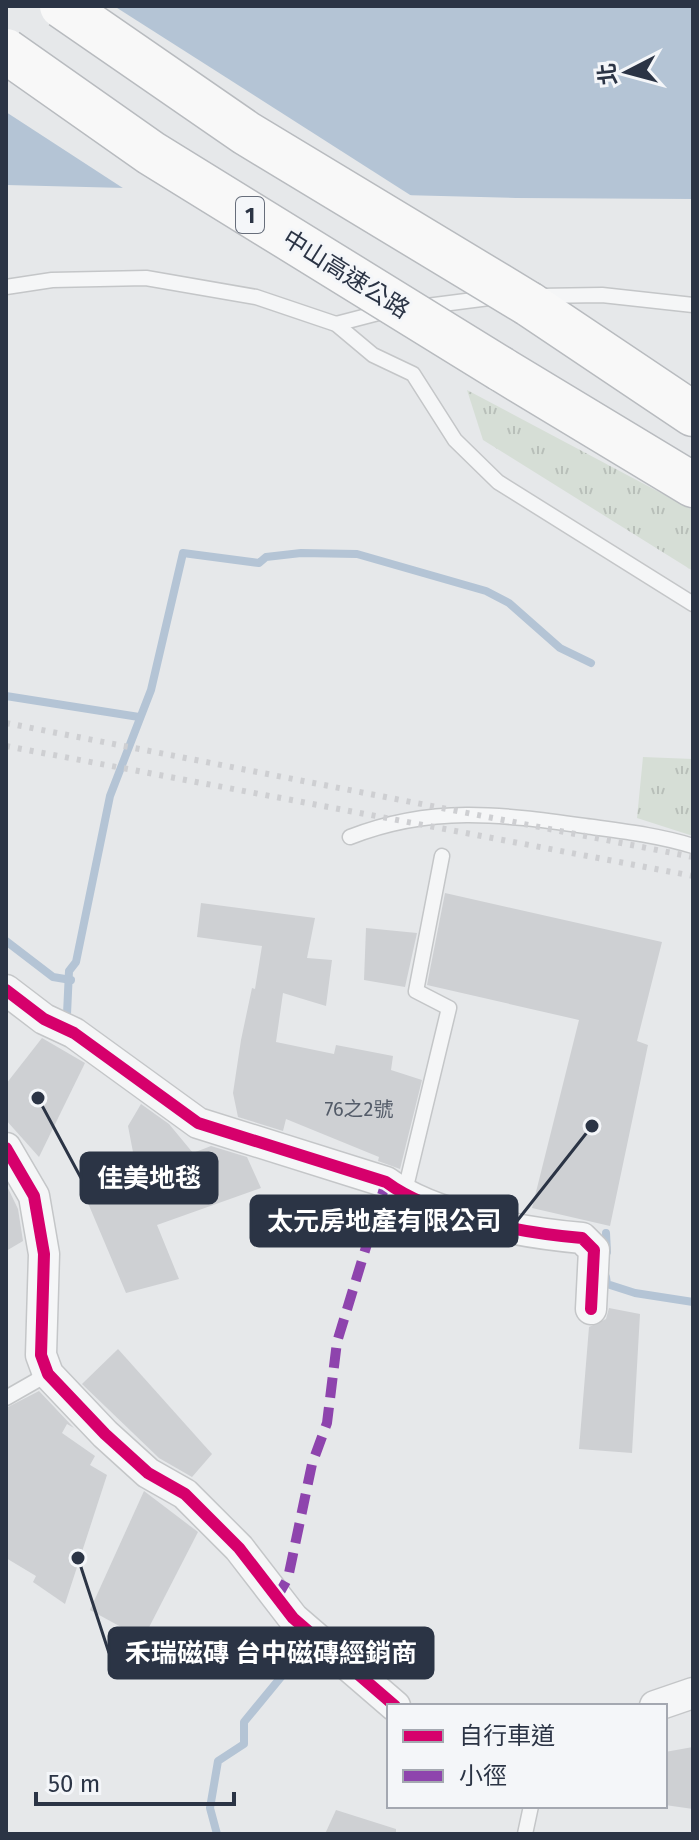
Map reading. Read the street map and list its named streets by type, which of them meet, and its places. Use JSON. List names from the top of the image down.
{
  "streets": {
    "highway": ["1", "中山高速公路"]
  },
  "places": ["佳美地毯", "太元房地產有限公司", "禾瑞磁磚 台中磁磚經銷商"],
  "house_numbers": ["76之2號"],
  "legend": ["自行車道", "小徑"],
  "scale_bar": "50 m",
  "north": "left"
}
